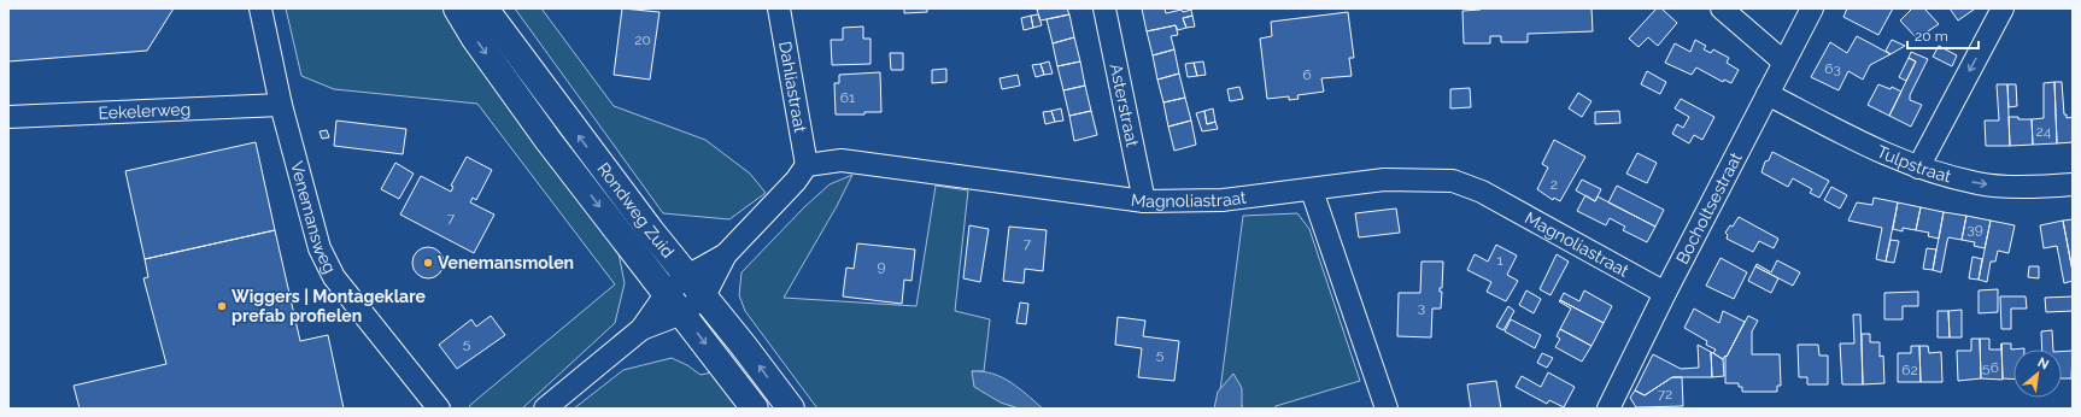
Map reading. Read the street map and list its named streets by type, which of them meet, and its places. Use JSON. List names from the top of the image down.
{
  "streets": {
    "main road": ["Rondweg Zuid"],
    "street": [
      "Dahliastraat",
      "Asterstraat",
      "Eekelerweg",
      "Tulpstraat",
      "Magnoliastraat",
      "Bocholtsestraat",
      "Venemansweg"
    ]
  },
  "crossings": [
    ["Dahliastraat", "Magnoliastraat"],
    ["Asterstraat", "Magnoliastraat"],
    ["Eekelerweg", "Venemansweg"],
    ["Tulpstraat", "Bocholtsestraat"],
    ["Magnoliastraat", "Bocholtsestraat"]
  ],
  "one_way": ["Tulpstraat"],
  "places": ["Venemansmolen", "Wiggers | Montageklare prefab profielen"],
  "house_numbers": [
    "20",
    "63",
    "6",
    "61",
    "24",
    "2",
    "7",
    "39",
    "7",
    "1",
    "9",
    "3",
    "5",
    "5",
    "56",
    "62",
    "72"
  ],
  "scale_bar": "20 m",
  "north": "top right"
}
